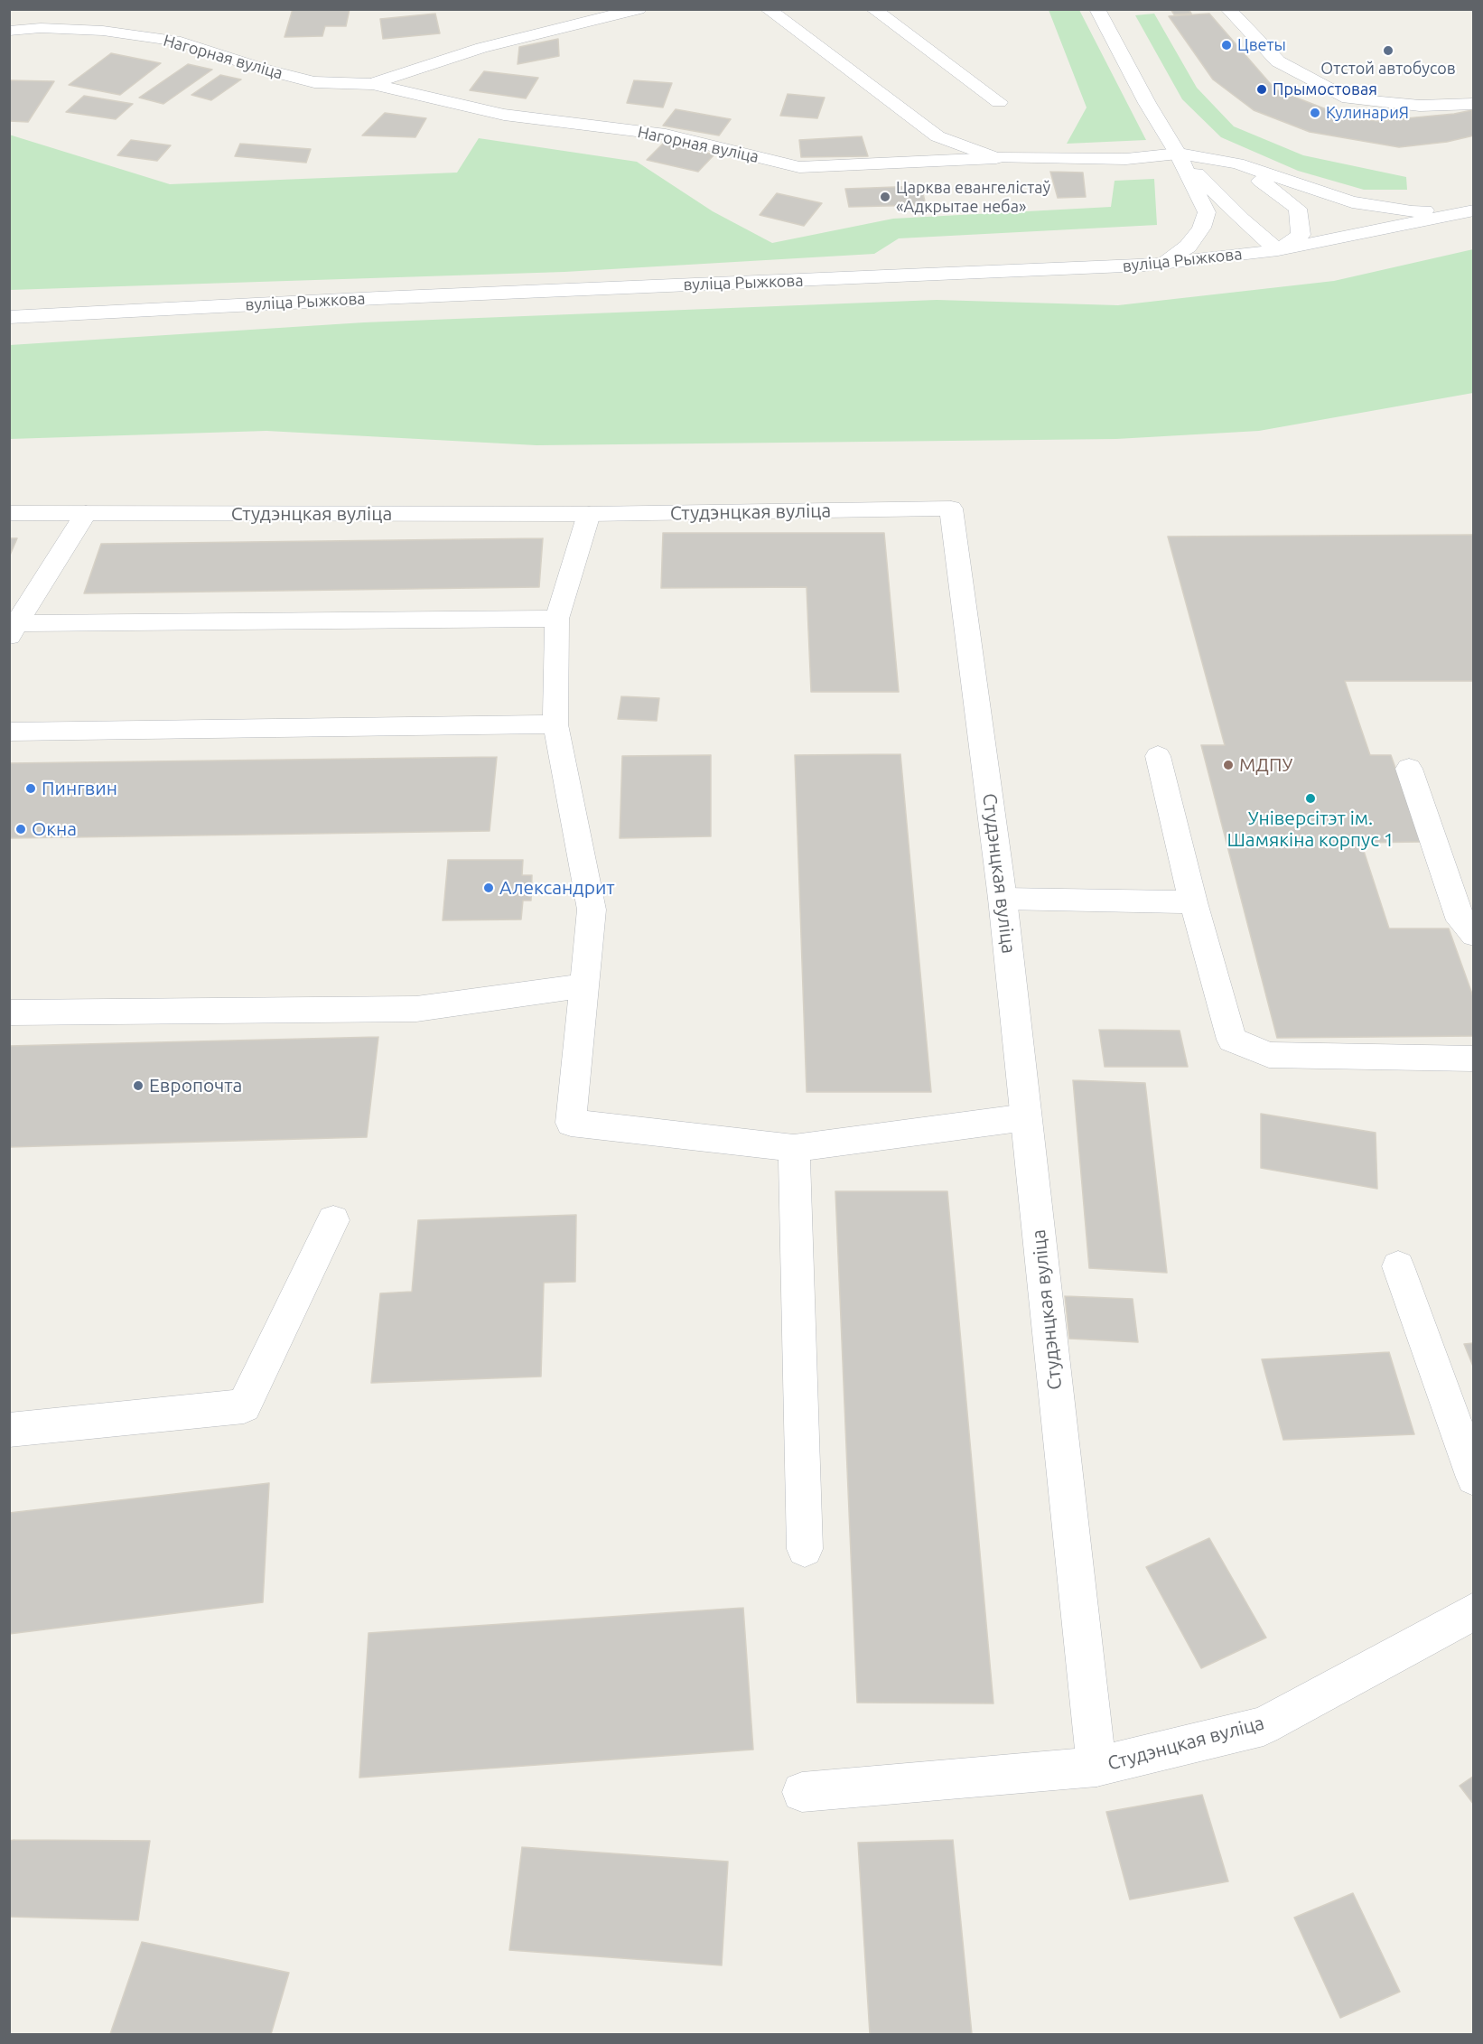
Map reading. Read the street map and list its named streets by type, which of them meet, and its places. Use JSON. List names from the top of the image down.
{
  "streets": {
    "street": ["Нагорная вуліца", "вуліца Рыжкова", "Студэнцкая вуліца"]
  },
  "places": [
    "Цветы",
    "Отстой автобусов",
    "Прымостовая",
    "КулинариЯ",
    "Царква евангелістаў «Адкрытае неба»",
    "МДПУ",
    "Пингвин",
    "Універсітэт ім. Шамякіна корпус 1",
    "Окна",
    "Александрит",
    "Европочта"
  ]
}
